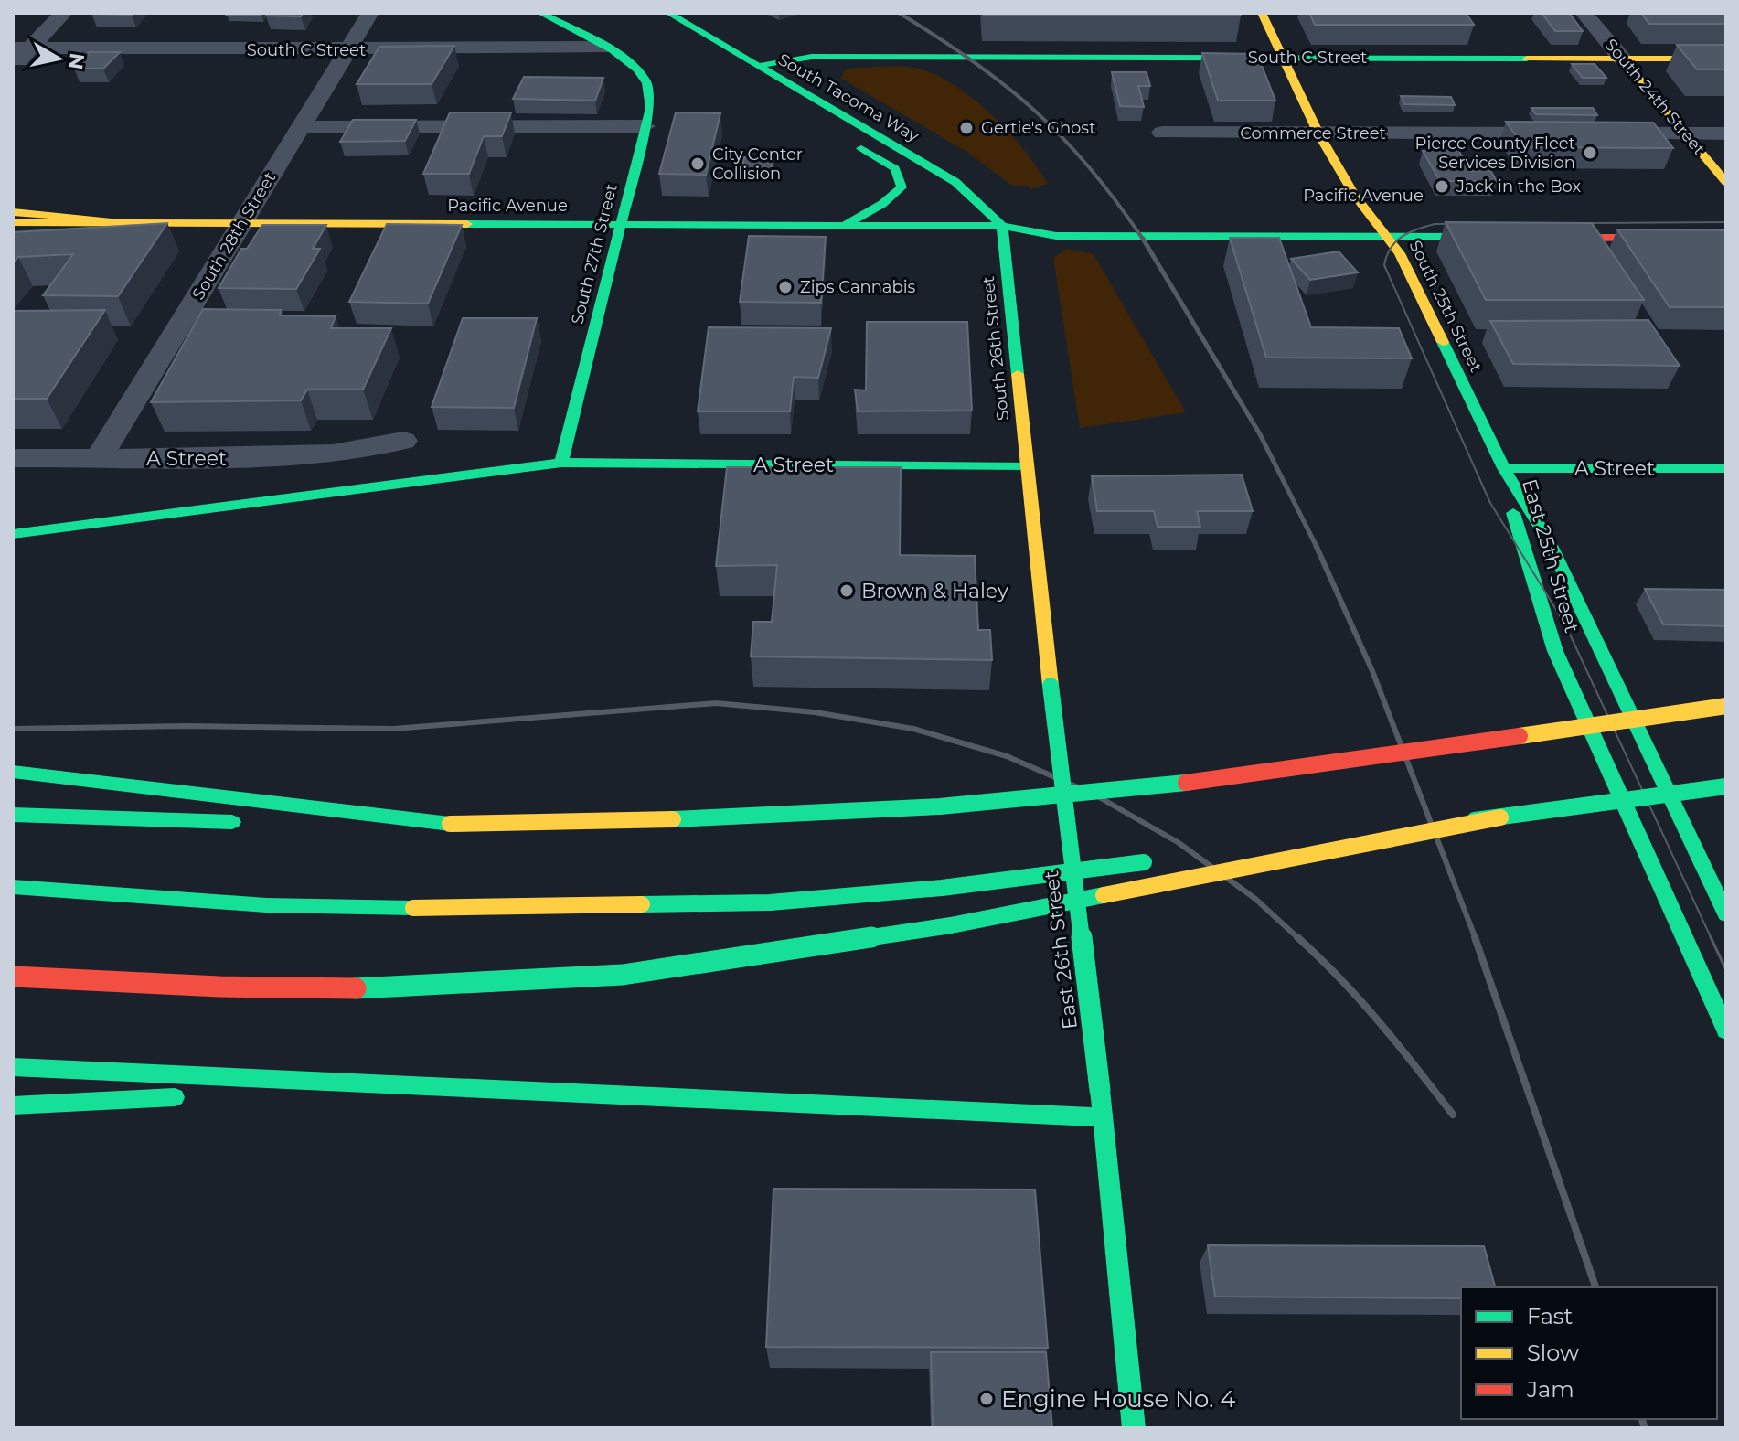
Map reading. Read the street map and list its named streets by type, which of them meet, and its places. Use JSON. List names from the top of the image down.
{
  "streets": {
    "main road": [
      "South C Street",
      "South 24th Street",
      "South Tacoma Way",
      "Pacific Avenue",
      "South 27th Street",
      "South 25th Street",
      "South 26th Street",
      "A Street",
      "East 25th Street",
      "East 26th Street"
    ],
    "street": ["Commerce Street", "South 28th Street"]
  },
  "crossings": [
    ["South C Street", "South 24th Street"],
    ["South C Street", "South Tacoma Way"],
    ["South C Street", "South 28th Street"],
    ["South C Street", "South 27th Street"],
    ["South C Street", "South 25th Street"],
    ["South Tacoma Way", "Pacific Avenue"],
    ["South Tacoma Way", "South 26th Street"],
    ["Commerce Street", "South 25th Street"],
    ["Pacific Avenue", "South 28th Street"],
    ["Pacific Avenue", "South 27th Street"],
    ["Pacific Avenue", "South 25th Street"],
    ["Pacific Avenue", "South 26th Street"],
    ["South 28th Street", "A Street"],
    ["South 27th Street", "A Street"],
    ["South 25th Street", "A Street"],
    ["South 25th Street", "East 25th Street"],
    ["South 26th Street", "A Street"],
    ["South 26th Street", "East 26th Street"],
    ["A Street", "East 25th Street"],
    ["A Street", "East 26th Street"]
  ],
  "places": [
    "Gertie's Ghost",
    "Pierce County Fleet Services Division",
    "City Center Collision",
    "Jack in the Box",
    "Zips Cannabis",
    "Brown & Haley",
    "Engine House No. 4"
  ],
  "legend": ["Fast", "Slow", "Jam"],
  "north": "right"
}
